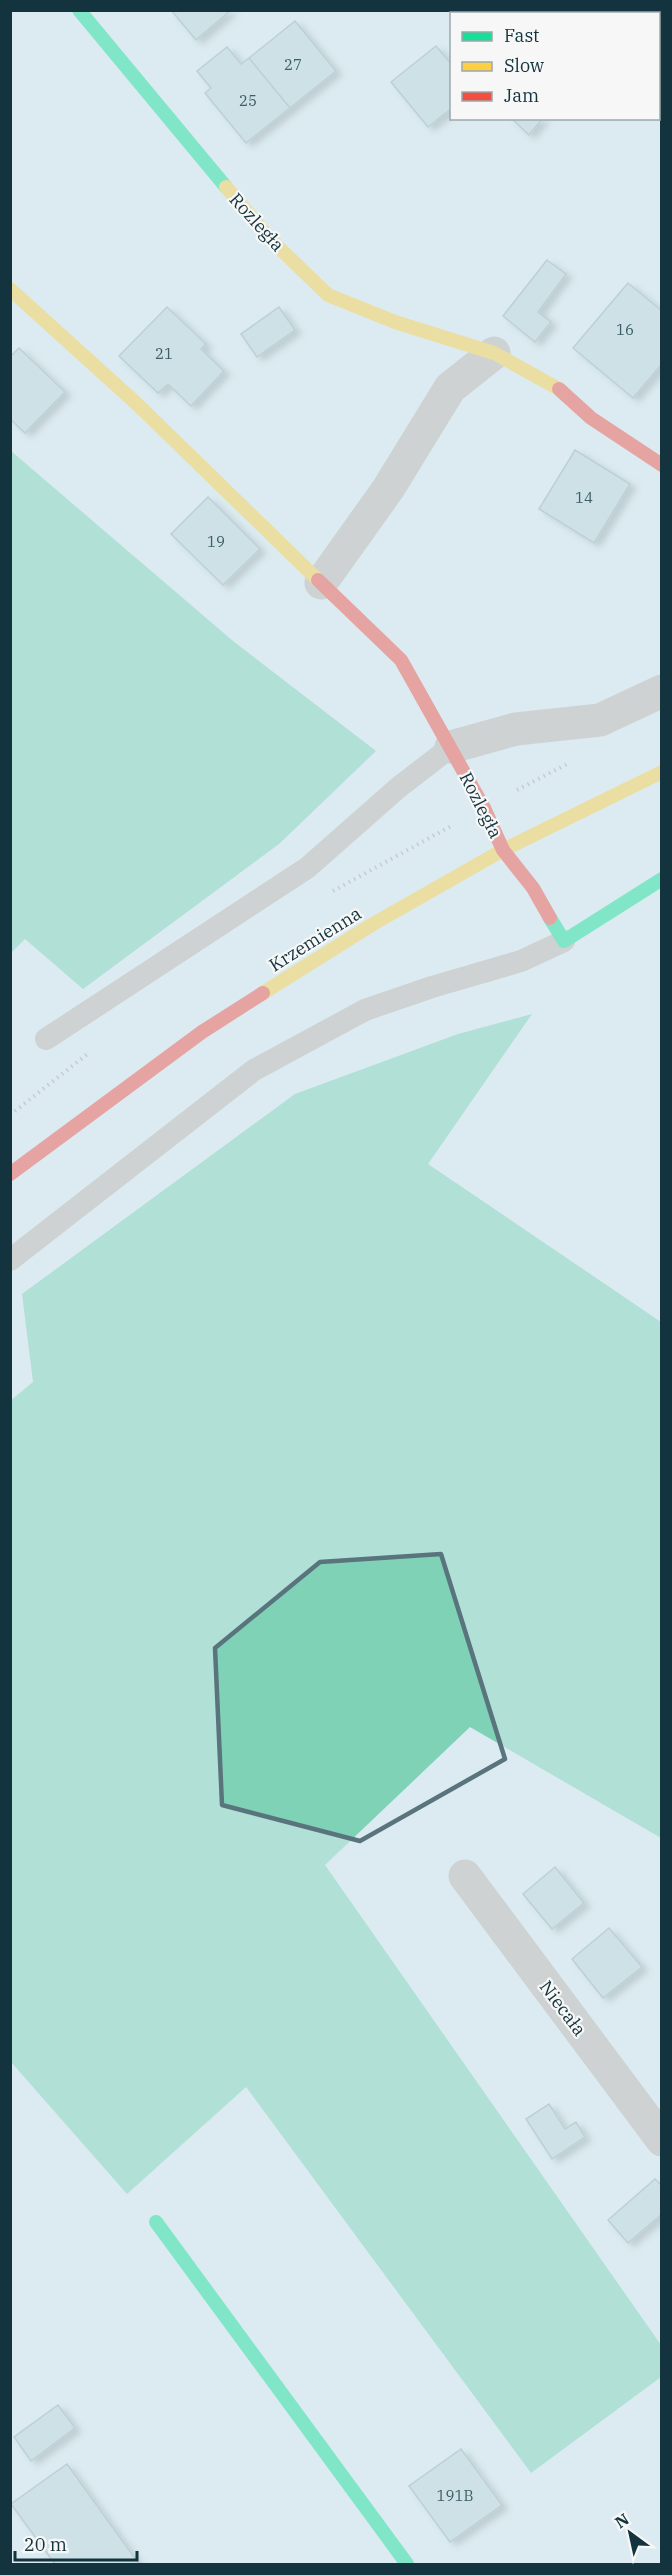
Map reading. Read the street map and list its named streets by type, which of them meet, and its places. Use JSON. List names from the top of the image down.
{
  "streets": {
    "street": ["Rozległa", "Krzemienna", "Niecała"]
  },
  "crossings": [
    ["Rozległa", "Krzemienna"]
  ],
  "house_numbers": [
    "27",
    "25",
    "16",
    "21",
    "14",
    "19",
    "191B"
  ],
  "legend": ["Fast", "Slow", "Jam"],
  "scale_bar": "20 m",
  "north": "top left"
}
